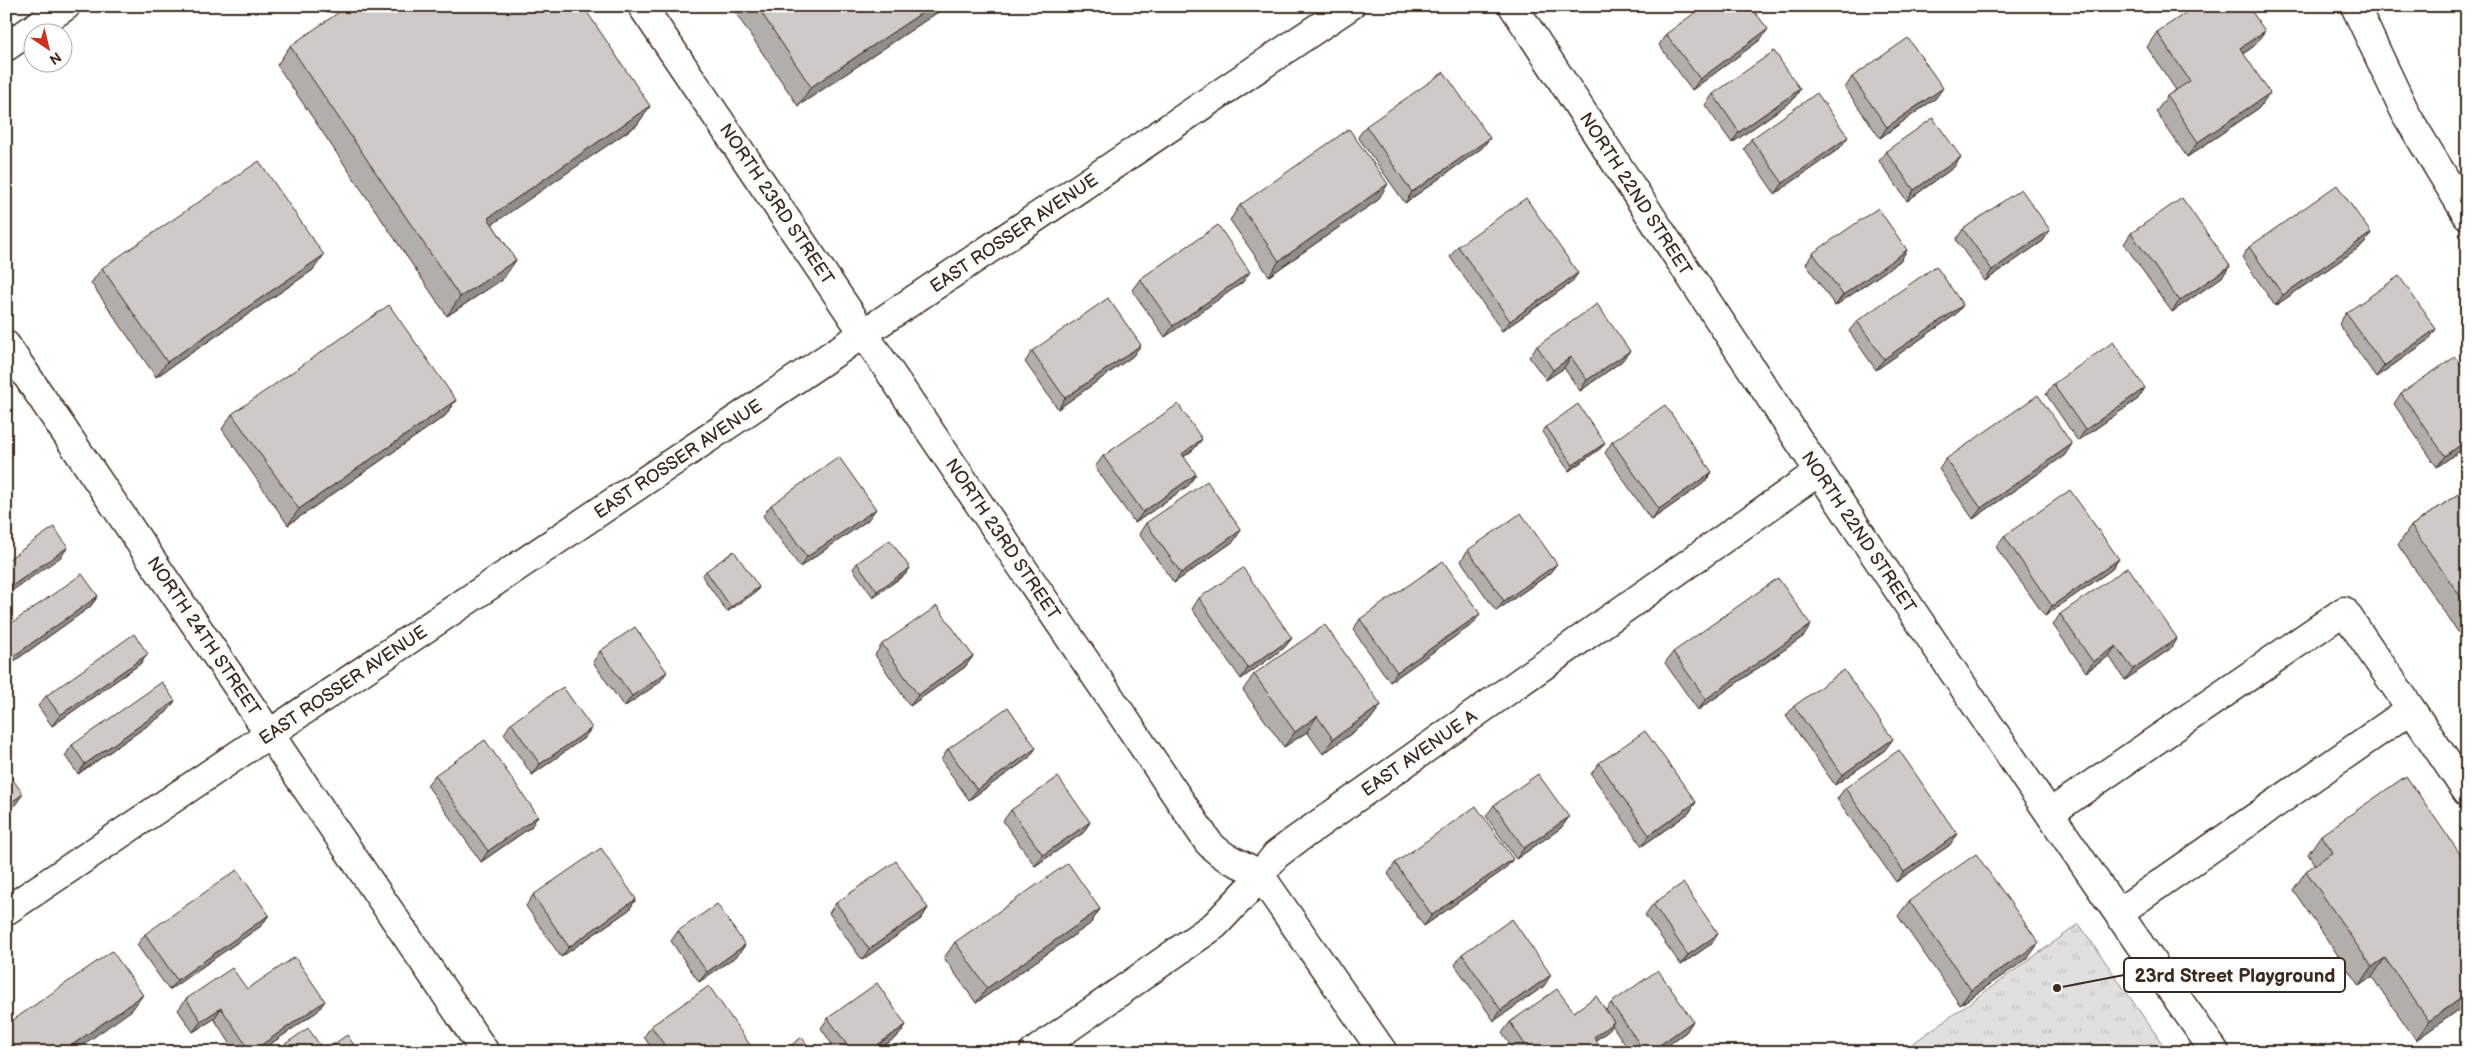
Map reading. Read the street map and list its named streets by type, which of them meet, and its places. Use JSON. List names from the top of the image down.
{
  "streets": {
    "street": [
      "NORTH 22ND STREET",
      "NORTH 23RD STREET",
      "EAST ROSSER AVENUE",
      "NORTH 24TH STREET",
      "EAST AVENUE A"
    ]
  },
  "crossings": [
    ["NORTH 22ND STREET", "EAST AVENUE A"],
    ["NORTH 23RD STREET", "EAST ROSSER AVENUE"],
    ["NORTH 23RD STREET", "EAST AVENUE A"],
    ["EAST ROSSER AVENUE", "NORTH 24TH STREET"]
  ],
  "places": ["23rd Street Playground"],
  "north": "bottom right"
}
